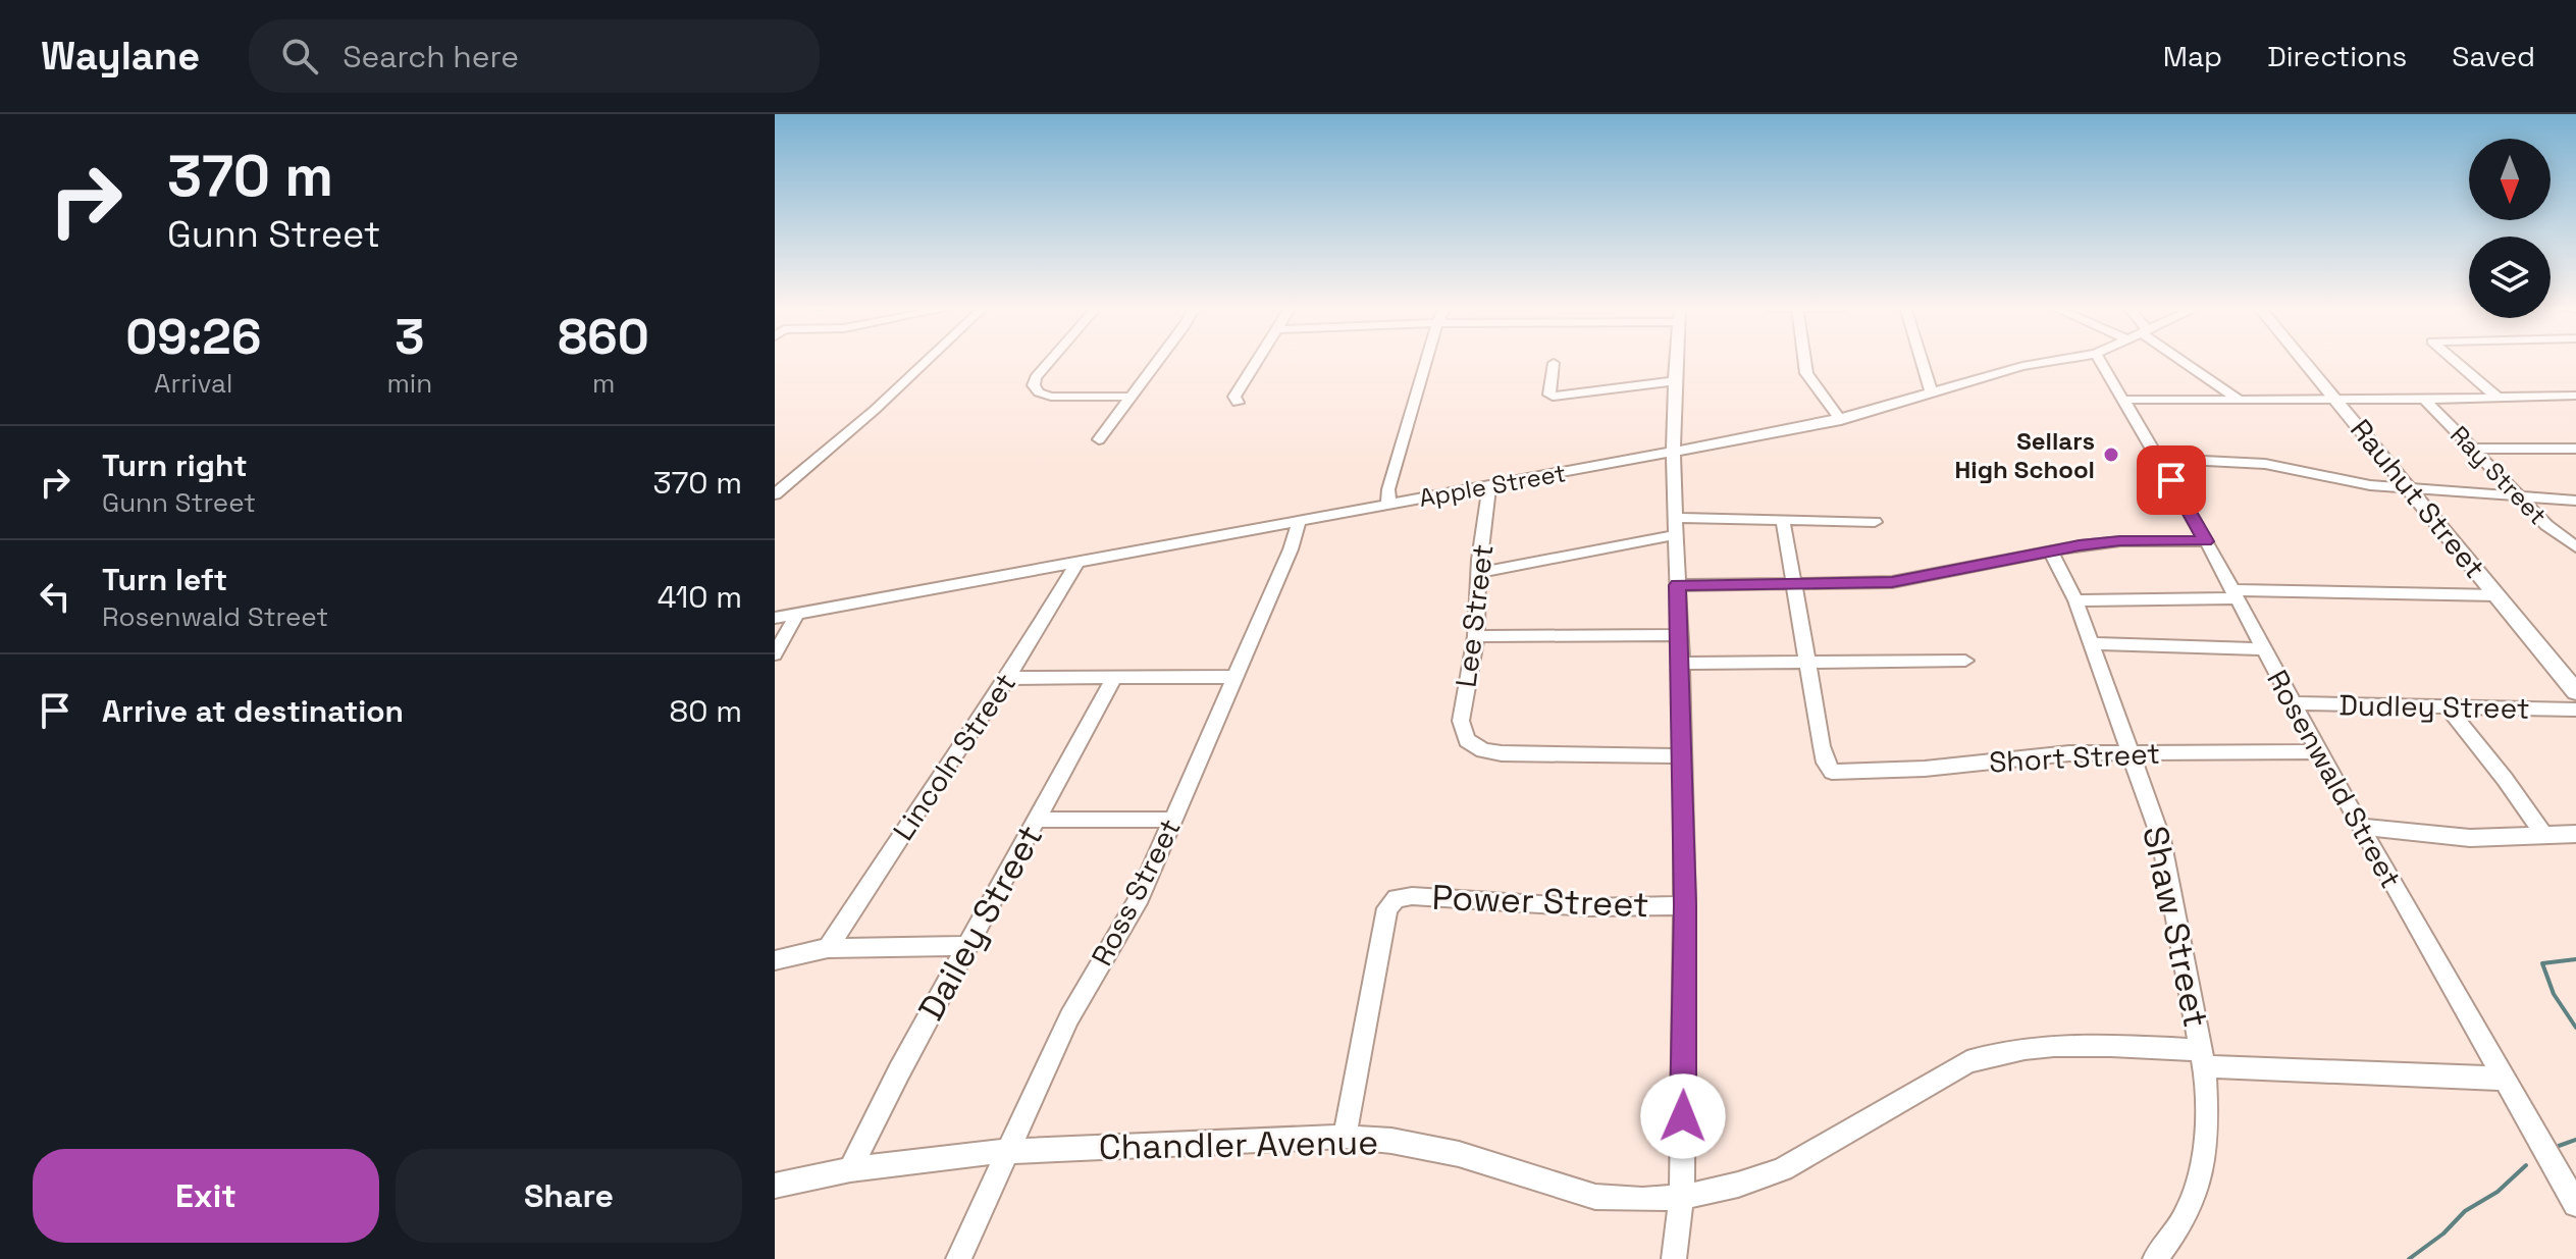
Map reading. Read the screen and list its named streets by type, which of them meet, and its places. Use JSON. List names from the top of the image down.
{
  "streets": {
    "main road": ["Rauhut Street"],
    "street": [
      "Ray Street",
      "Apple Street",
      "Lee Street",
      "Dudley Street",
      "Lincoln Street",
      "Short Street",
      "Rosenwald Street",
      "Ross Street",
      "Power Street",
      "Dailey Street",
      "Shaw Street",
      "Chandler Avenue"
    ]
  },
  "crossings": [
    ["Apple Street", "Lee Street"],
    ["Apple Street", "Lincoln Street"],
    ["Apple Street", "Ross Street"],
    ["Dudley Street", "Rosenwald Street"],
    ["Short Street", "Rosenwald Street"],
    ["Short Street", "Shaw Street"],
    ["Rosenwald Street", "Chandler Avenue"],
    ["Ross Street", "Chandler Avenue"],
    ["Power Street", "Chandler Avenue"],
    ["Dailey Street", "Chandler Avenue"],
    ["Shaw Street", "Chandler Avenue"]
  ],
  "places": ["Sellars High School"],
  "north": "bottom",
  "page": {
    "header": "Waylane",
    "search": "Search here",
    "nav": ["Map", "Directions", "Saved"],
    "turn": ["370 m", "Gunn Street"],
    "eta": [
      "09:26",
      "Arrival",
      "3",
      "min",
      "860",
      "m"
    ],
    "list": [
      {
        "name": "Turn right",
        "note": "Gunn Street",
        "value": "370 m"
      },
      {
        "name": "Turn left",
        "note": "Rosenwald Street",
        "value": "410 m"
      },
      {
        "name": "Arrive at destination",
        "value": "80 m"
      }
    ],
    "buttons": ["Exit", "Share"]
  }
}
